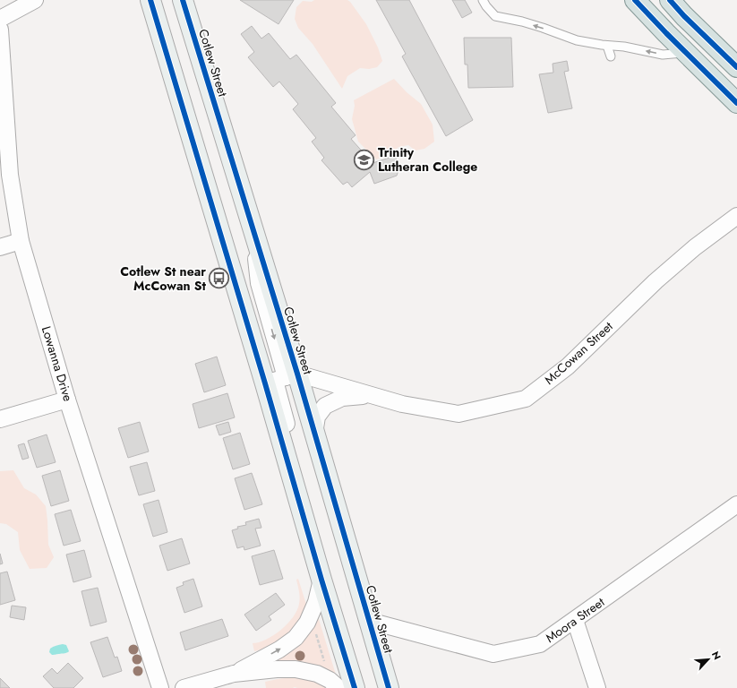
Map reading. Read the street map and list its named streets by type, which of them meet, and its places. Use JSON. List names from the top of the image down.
{
  "streets": {
    "main road": ["Cotlew Street"],
    "street": ["McCowan Street", "Lowanna Drive", "Moora Street"]
  },
  "crossings": [
    ["Cotlew Street", "McCowan Street"],
    ["Cotlew Street", "Moora Street"]
  ],
  "places": {
    "school or university": ["Trinity Lutheran College"],
    "bus stop": ["Cotlew St near McCowan St"]
  },
  "north": "top right"
}
